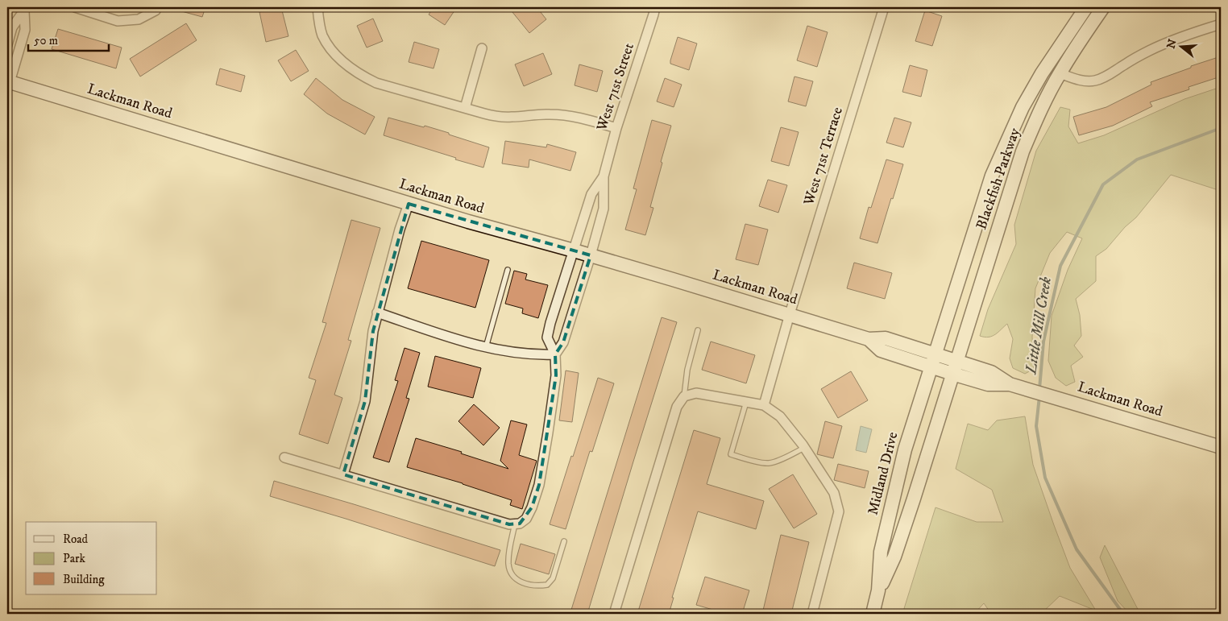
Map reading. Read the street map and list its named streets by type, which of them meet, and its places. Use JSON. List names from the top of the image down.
{
  "streets": {
    "main road": ["Lackman Road", "Blackfish Parkway", "Midland Drive"],
    "street": ["West 71st Street", "West 71st Terrace"]
  },
  "crossings": [
    ["West 71st Street", "Lackman Road"],
    ["Lackman Road", "West 71st Terrace"],
    ["Lackman Road", "Blackfish Parkway"],
    ["Lackman Road", "Midland Drive"],
    ["Blackfish Parkway", "Midland Drive"]
  ],
  "water": ["Little Mill Creek"],
  "legend": ["Road", "Park", "Building"],
  "scale_bar": "50 m",
  "north": "left"
}
